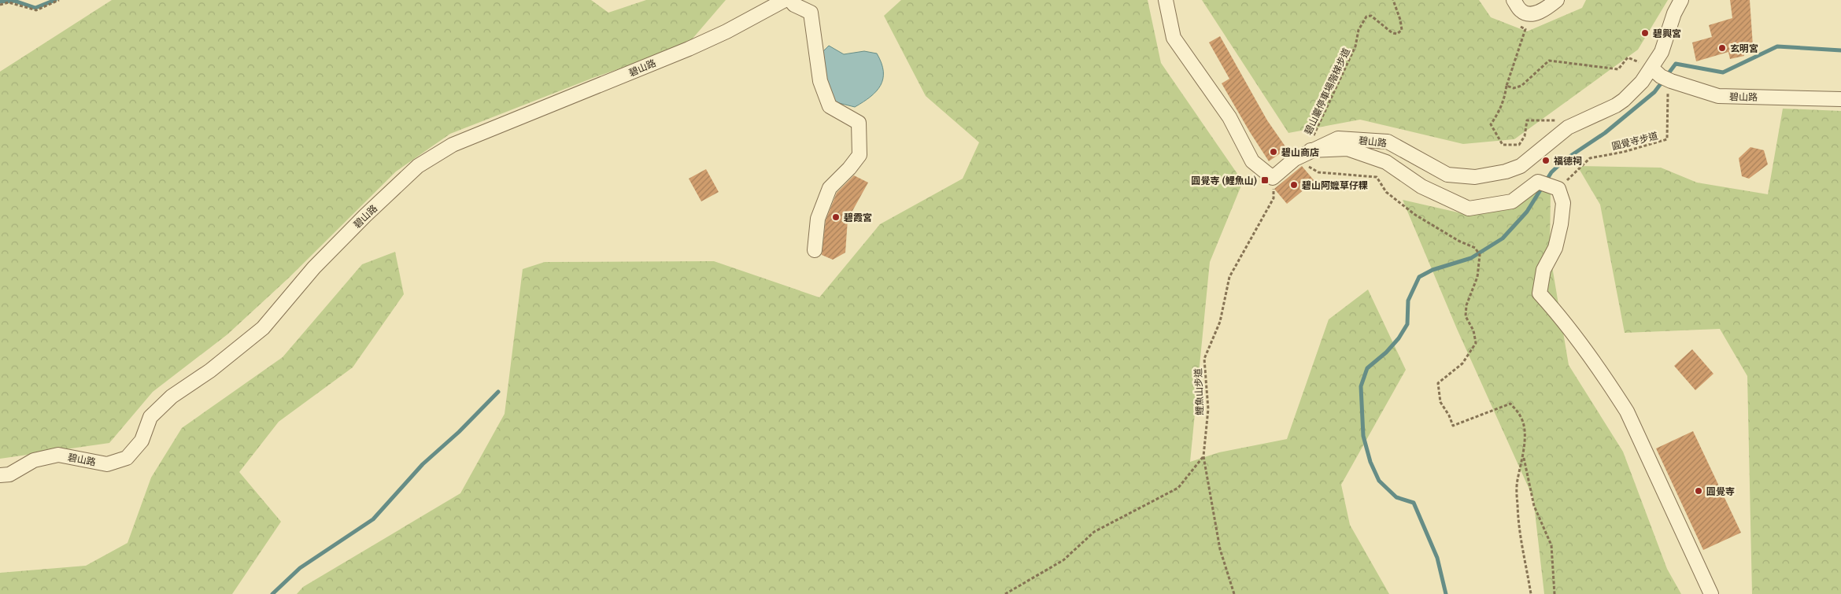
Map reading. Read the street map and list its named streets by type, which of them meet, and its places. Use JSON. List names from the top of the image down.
{
  "streets": {
    "street": ["碧山路"],
    "path": ["碧山巖停車場階梯步道", "圓覺寺步道", "鯉魚山步道"]
  },
  "crossings": [
    ["碧山路", "碧山巖停車場階梯步道"],
    ["碧山路", "圓覺寺步道"],
    ["碧山路", "鯉魚山步道"]
  ],
  "places": {
    "other": [
      "碧興宮",
      "玄明宮",
      "碧山商店",
      "福德祠",
      "碧山阿嬤草仔粿",
      "碧霞宮",
      "圓覺寺"
    ],
    "transit": ["圓覺寺 (鯉魚山)"]
  }
}
